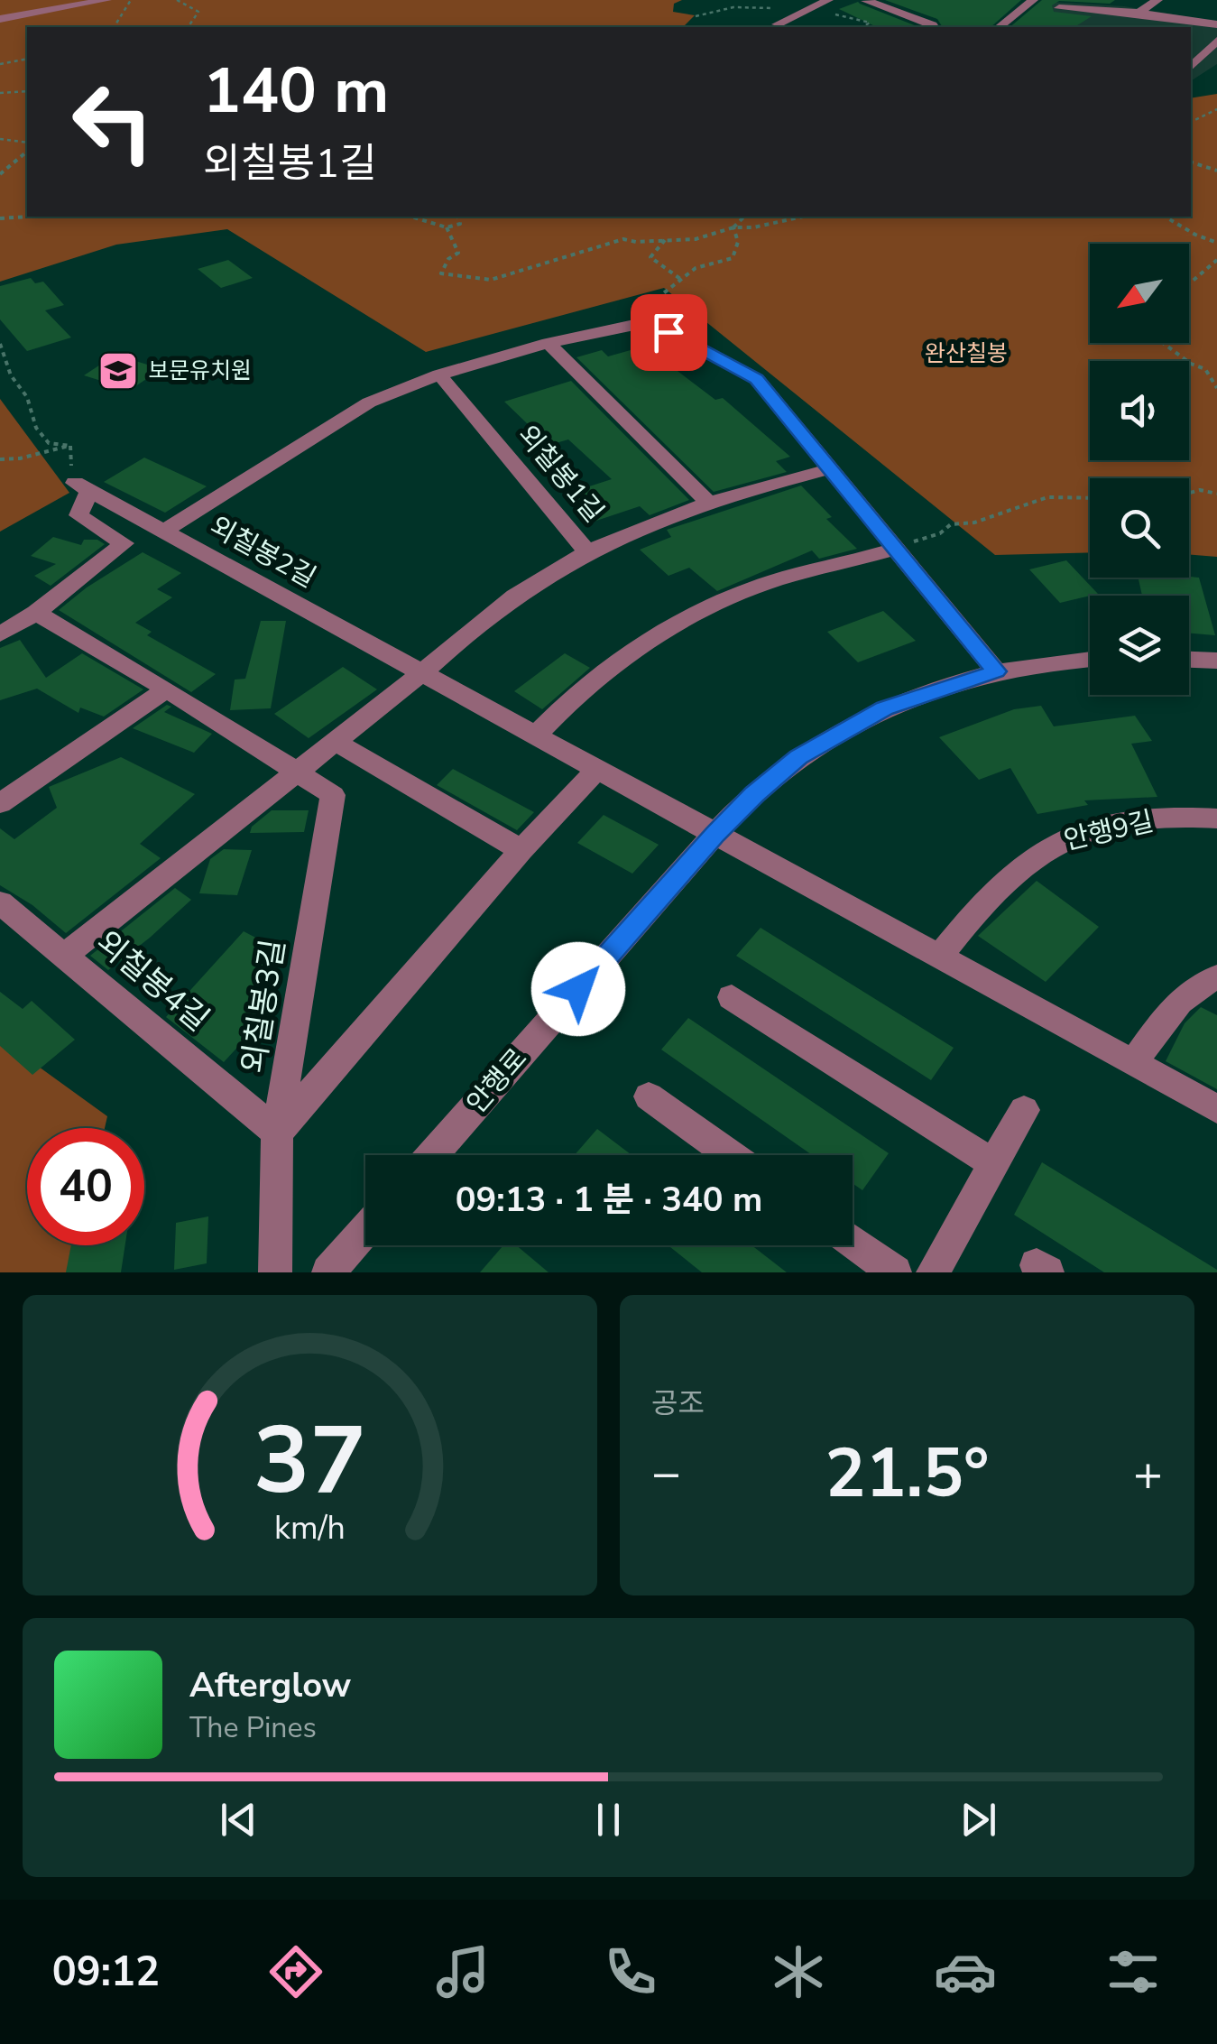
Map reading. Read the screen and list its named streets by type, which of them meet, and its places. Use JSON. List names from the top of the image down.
{
  "streets": {
    "street": [
      "외칠봉1길",
      "외칠봉2길",
      "안행9길",
      "외칠봉4길",
      "외칠봉3길",
      "안행로"
    ]
  },
  "crossings": [
    ["외칠봉2길", "외칠봉3길"],
    ["외칠봉2길", "안행로"],
    ["외칠봉4길", "외칠봉3길"]
  ],
  "parks": ["완산칠봉"],
  "places": {
    "school or university": ["보문유치원"]
  },
  "north": "bottom left",
  "page": {
    "turn": ["140 m", "외칠봉1길"],
    "limit": "40",
    "trip": "09:13 · 1 분 · 340 m",
    "tile": "공조",
    "heat": ["−", "21.5°", "+"],
    "song": ["Afterglow", "The Pines"],
    "tabs": "09:12",
    "gauge": ["37", "km/h"]
  }
}
